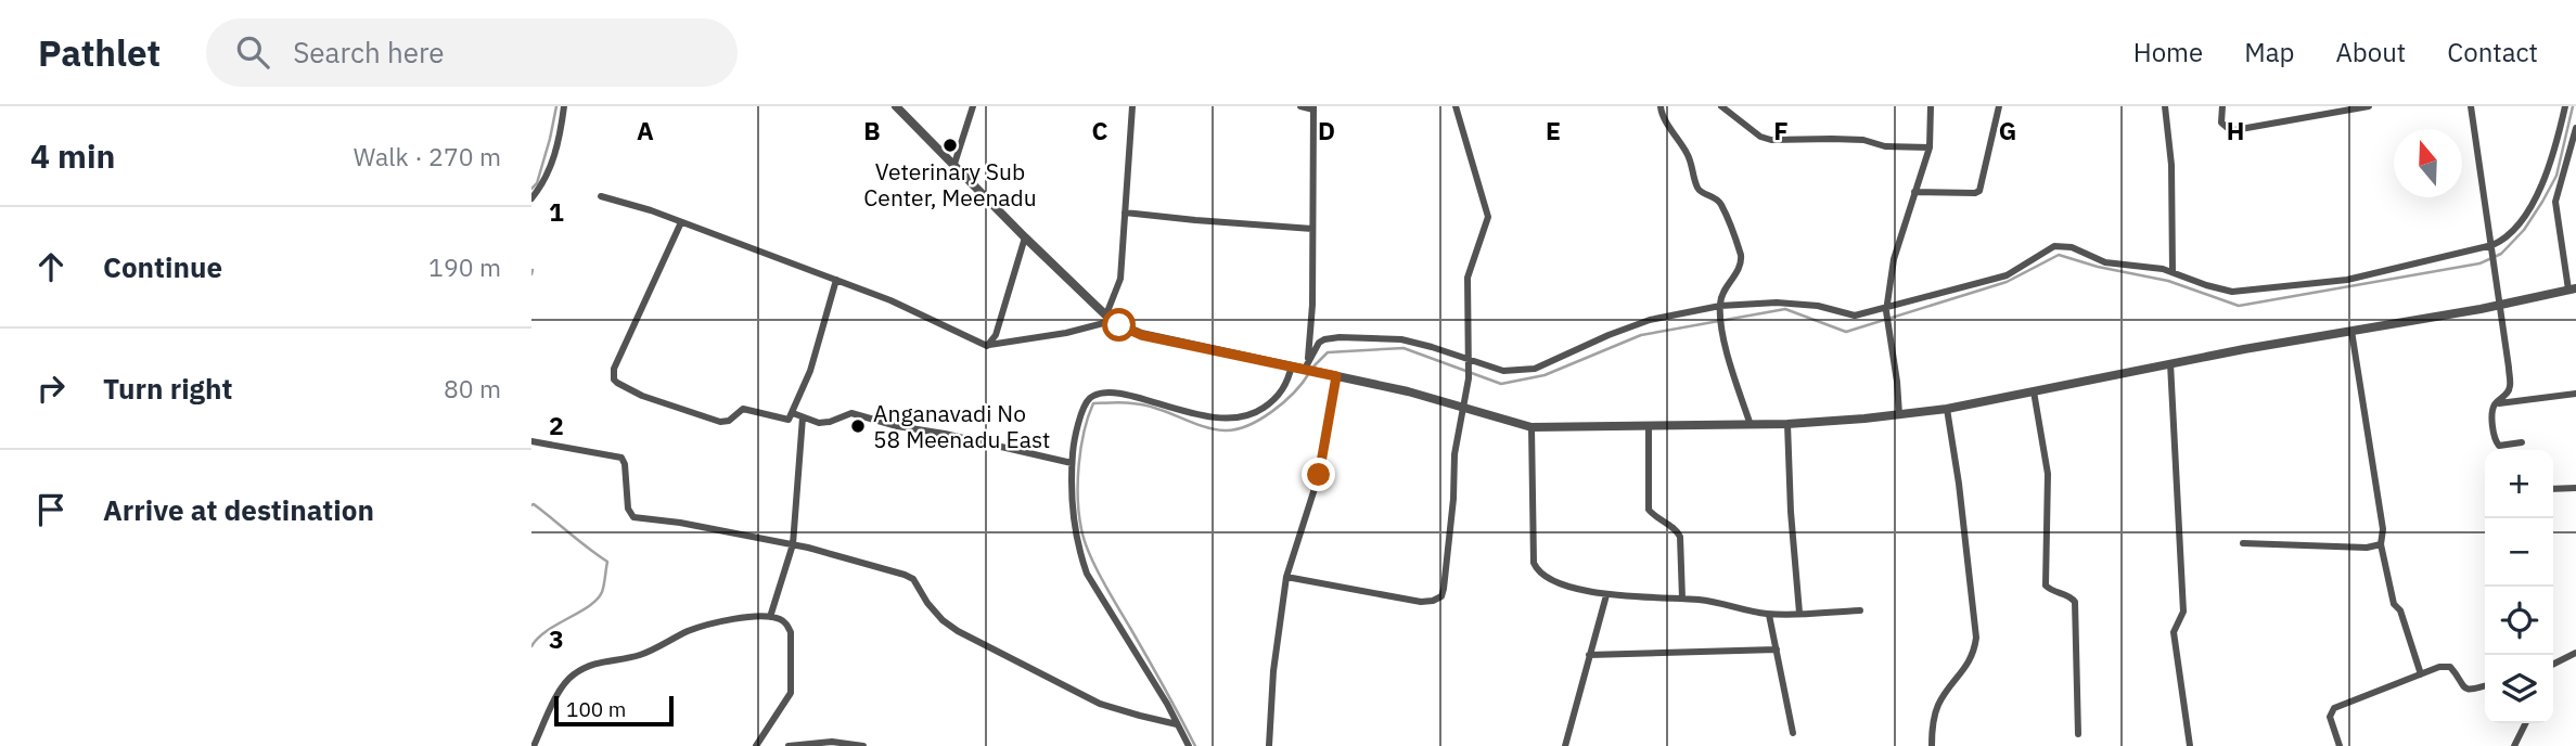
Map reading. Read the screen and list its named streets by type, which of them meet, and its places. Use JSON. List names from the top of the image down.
{
  "places": ["Veterinary Sub Center, Meenadu", "Anganavadi No 58 Meenadu East"],
  "scale_bar": "100 m",
  "north": "top",
  "page": {
    "header": "Pathlet",
    "search": "Search here",
    "nav": [
      "Home",
      "Map",
      "About",
      "Contact"
    ],
    "heading": ["4 min", "Walk · 270 m"],
    "list": [
      ["Continue", "190 m"],
      ["Turn right", "80 m"],
      "Arrive at destination"
    ],
    "map_buttons": ["+", "−"],
    "scale": "100 m"
  },
  "grid": {
    "columns": [
      "A",
      "B",
      "C",
      "D",
      "E",
      "F",
      "G",
      "H"
    ],
    "rows": ["1", "2", "3"]
  }
}
